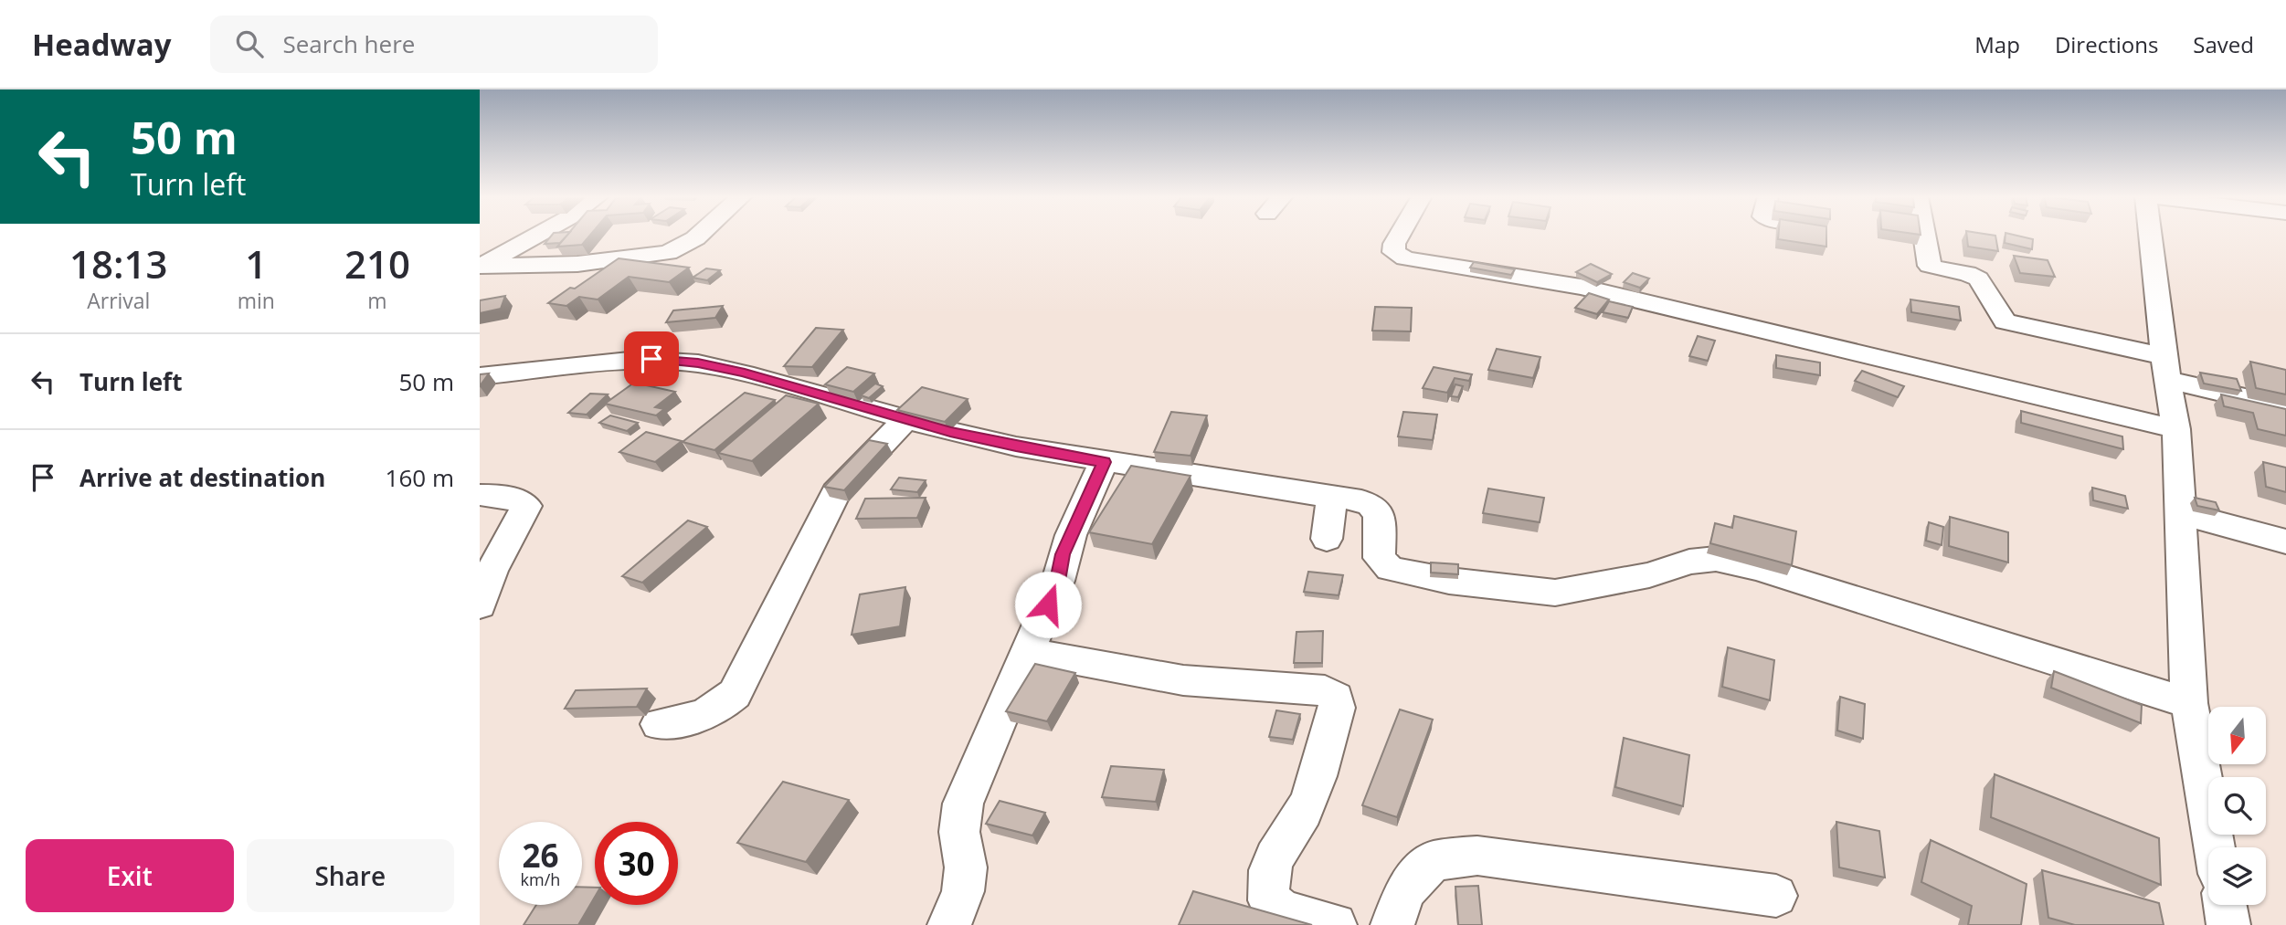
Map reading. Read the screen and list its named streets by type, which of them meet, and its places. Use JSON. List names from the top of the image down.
{
  "north": "bottom",
  "page": {
    "header": "Headway",
    "search": "Search here",
    "nav": ["Map", "Directions", "Saved"],
    "turn": ["50 m", "Turn left"],
    "eta": [
      "18:13",
      "Arrival",
      "1",
      "min",
      "210",
      "m"
    ],
    "list": [
      {
        "name": "Turn left",
        "value": "50 m"
      },
      {
        "name": "Arrive at destination",
        "value": "160 m"
      }
    ],
    "speed": "26 km/h",
    "limit": "30",
    "buttons": ["Exit", "Share"]
  }
}
